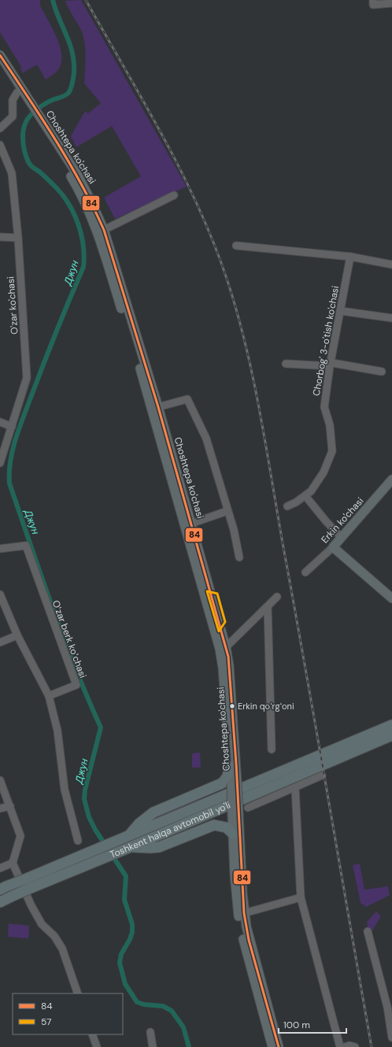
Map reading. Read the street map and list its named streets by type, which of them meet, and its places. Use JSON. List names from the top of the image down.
{
  "streets": {
    "highway": ["Toshkent halqa avtomobil yo'li"],
    "main road": ["Choshtepa ko'chasi", "Erkin ko'chasi"],
    "street": ["O'zar ko'chasi", "Chorbog' 3-o'tish ko'chasi", "Oʻzar berk koʻchasi"]
  },
  "water": ["Джун"],
  "places": ["Erkin qoʻrgʻoni"],
  "lines": ["transit line 84", "transit line 57"],
  "legend": ["84", "57"],
  "scale_bar": "100 m"
}
